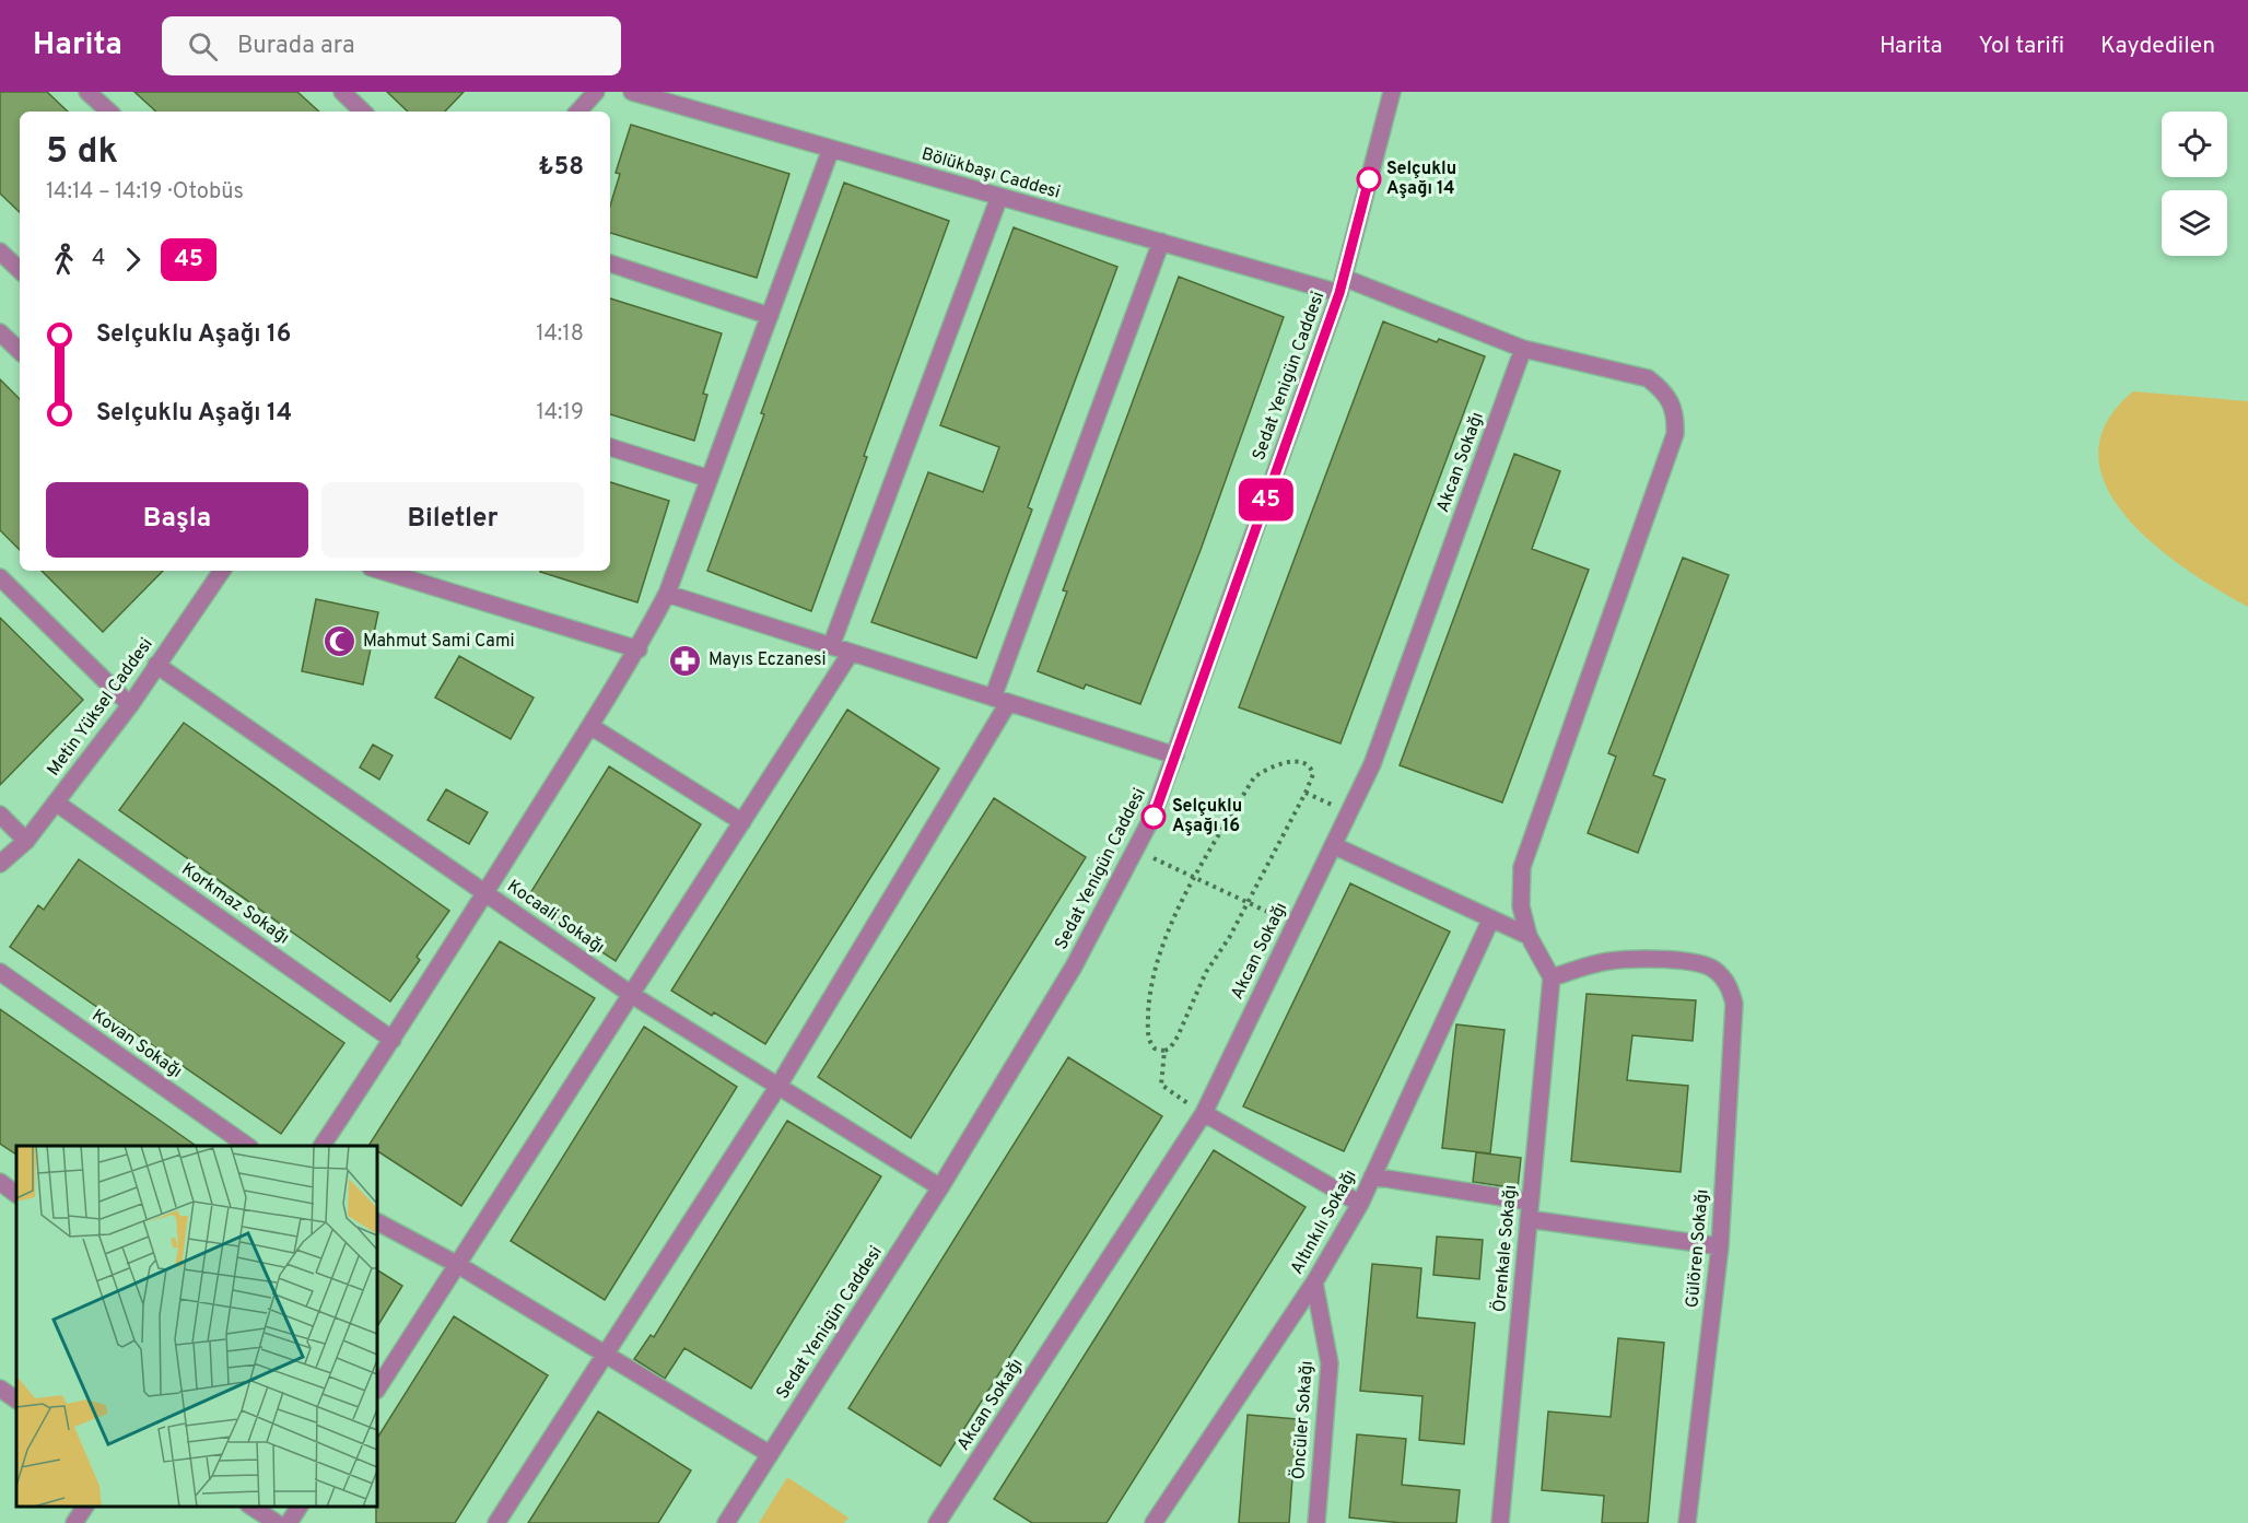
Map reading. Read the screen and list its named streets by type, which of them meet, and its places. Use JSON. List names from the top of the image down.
{
  "streets": {
    "street": [
      "Bölükbaşı Caddesi",
      "Sedat Yenigün Caddesi",
      "Akcan Sokağı",
      "Metin Yüksel Caddesi",
      "Korkmaz Sokağı",
      "Kocaali Sokağı",
      "Kovan Sokağı",
      "Altınkılı Sokağı",
      "Örenkale Sokağı",
      "Gülören Sokağı",
      "Öncüler Sokağı"
    ]
  },
  "crossings": [
    ["Bölükbaşı Caddesi", "Sedat Yenigün Caddesi"],
    ["Bölükbaşı Caddesi", "Akcan Sokağı"],
    ["Bölükbaşı Caddesi", "Örenkale Sokağı"],
    ["Bölükbaşı Caddesi", "Gülören Sokağı"],
    ["Sedat Yenigün Caddesi", "Kocaali Sokağı"],
    ["Metin Yüksel Caddesi", "Korkmaz Sokağı"],
    ["Metin Yüksel Caddesi", "Kocaali Sokağı"],
    ["Altınkılı Sokağı", "Öncüler Sokağı"],
    ["Örenkale Sokağı", "Gülören Sokağı"]
  ],
  "places": {
    "other": ["Selçuklu Aşağı 14", "Selçuklu Aşağı 16"],
    "mosque": ["Mahmut Sami Cami"],
    "pharmacy": ["Mayıs Eczanesi"]
  },
  "lines": ["bus line 45"],
  "page": {
    "header": "Harita",
    "search": "Burada ara",
    "nav": ["Harita", "Yol tarifi", "Kaydedilen"],
    "on_map": "45",
    "heading": ["5 dk", "14:14 – 14:19 · Otobüs", "₺58"],
    "legs": ["4", "45"],
    "list": [
      {
        "name": "Selçuklu Aşağı 16",
        "value": "14:18"
      },
      {
        "name": "Selçuklu Aşağı 14",
        "value": "14:19"
      }
    ],
    "buttons": ["Başla", "Biletler"]
  }
}
